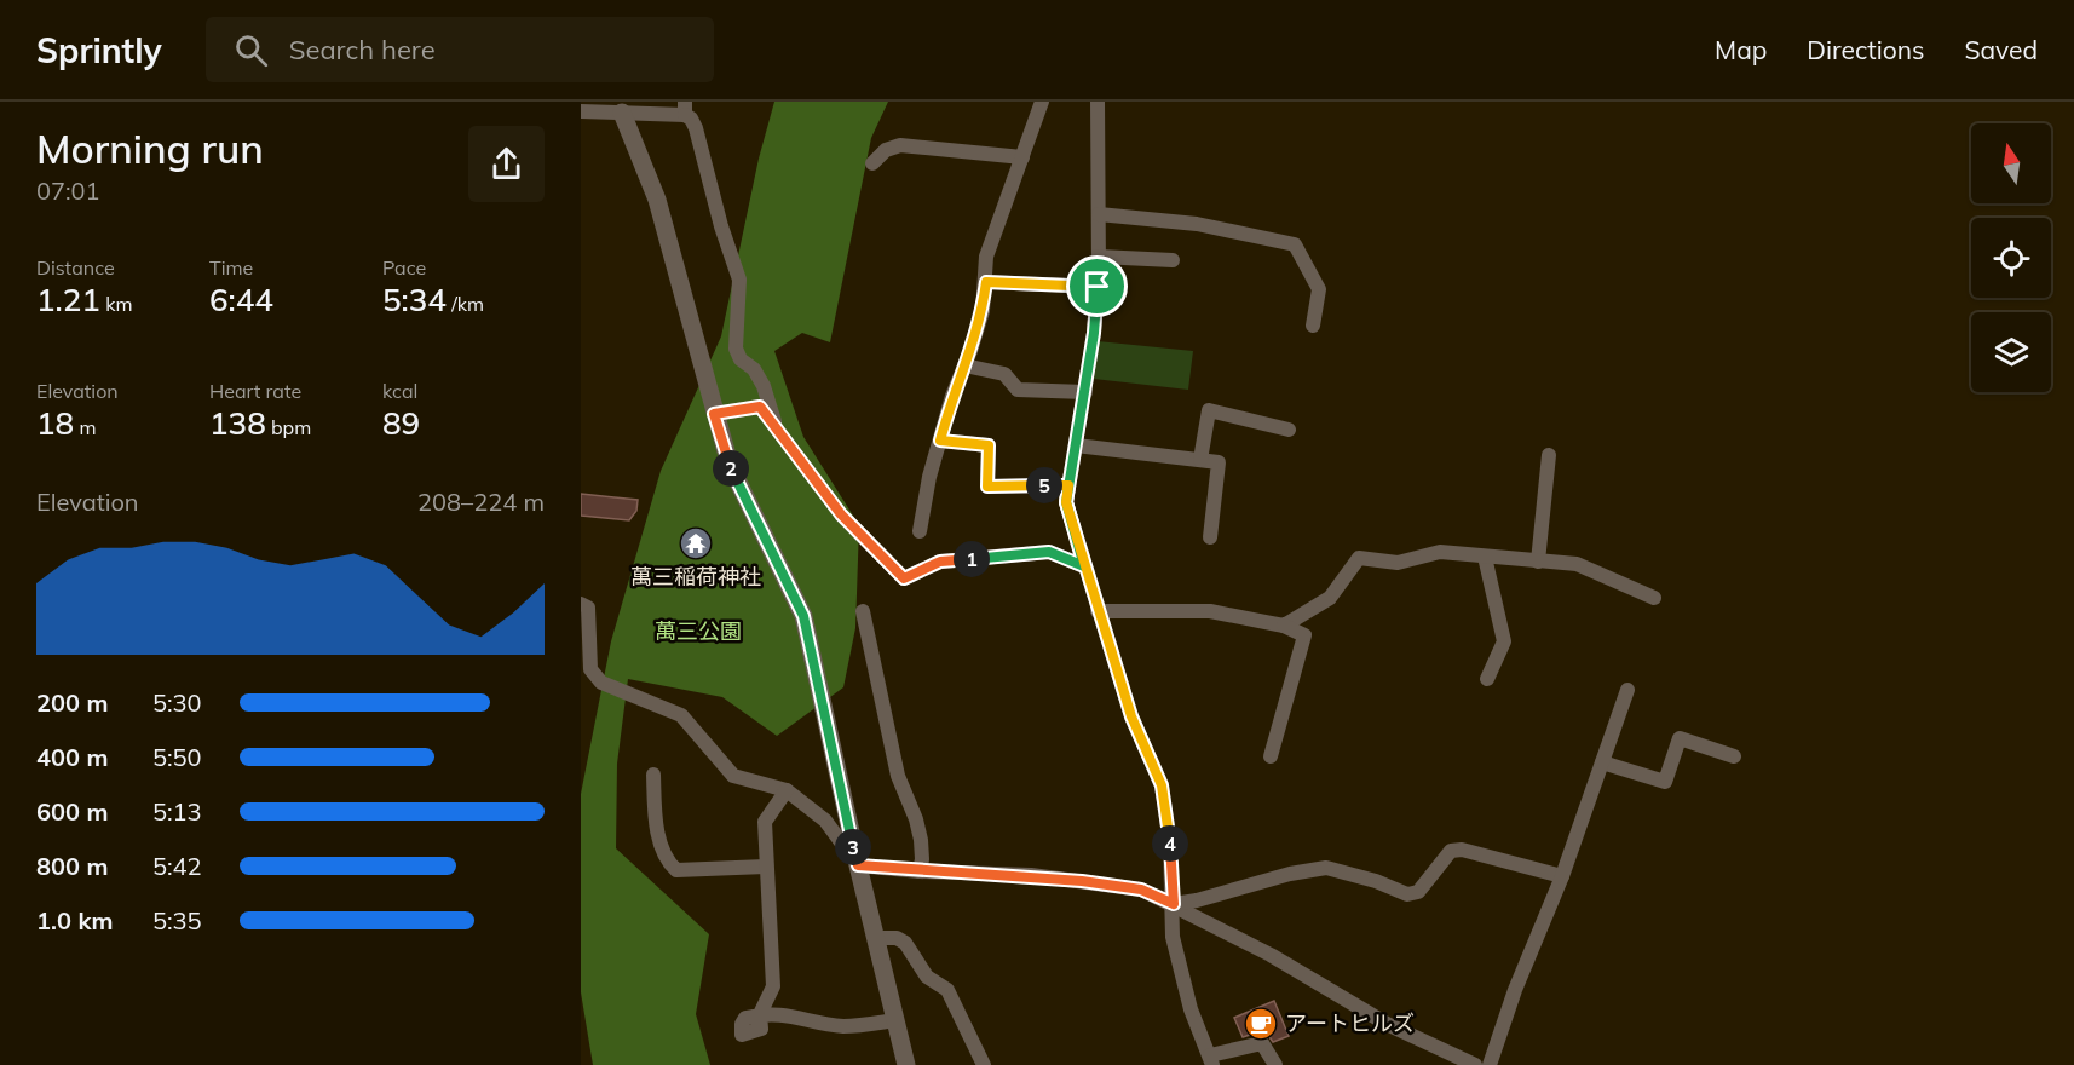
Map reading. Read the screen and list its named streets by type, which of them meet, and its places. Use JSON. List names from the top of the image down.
{
  "parks": ["萬三公園"],
  "places": {
    "temple": ["萬三稲荷神社"],
    "cafe": ["アートヒルズ"]
  },
  "north": "top",
  "page": {
    "header": "Sprintly",
    "search": "Search here",
    "nav": ["Map", "Directions", "Saved"],
    "heading": ["Morning run", "07:01"],
    "stats": [
      ["Distance", "1.21 km"],
      ["Time", "6:44"],
      ["Pace", "5:34 /km"],
      ["Elevation", "18 m"],
      ["Heart rate", "138 bpm"],
      ["kcal", "89"]
    ],
    "pins": [
      "2",
      "5",
      "1",
      "4",
      "3"
    ],
    "chart": ["Elevation", "208–224 m"],
    "list": [
      {
        "name": "200 m",
        "note": "5:30"
      },
      {
        "name": "400 m",
        "note": "5:50"
      },
      {
        "name": "600 m",
        "note": "5:13"
      },
      {
        "name": "800 m",
        "note": "5:42"
      },
      {
        "name": "1.0 km",
        "note": "5:35"
      }
    ]
  }
}
